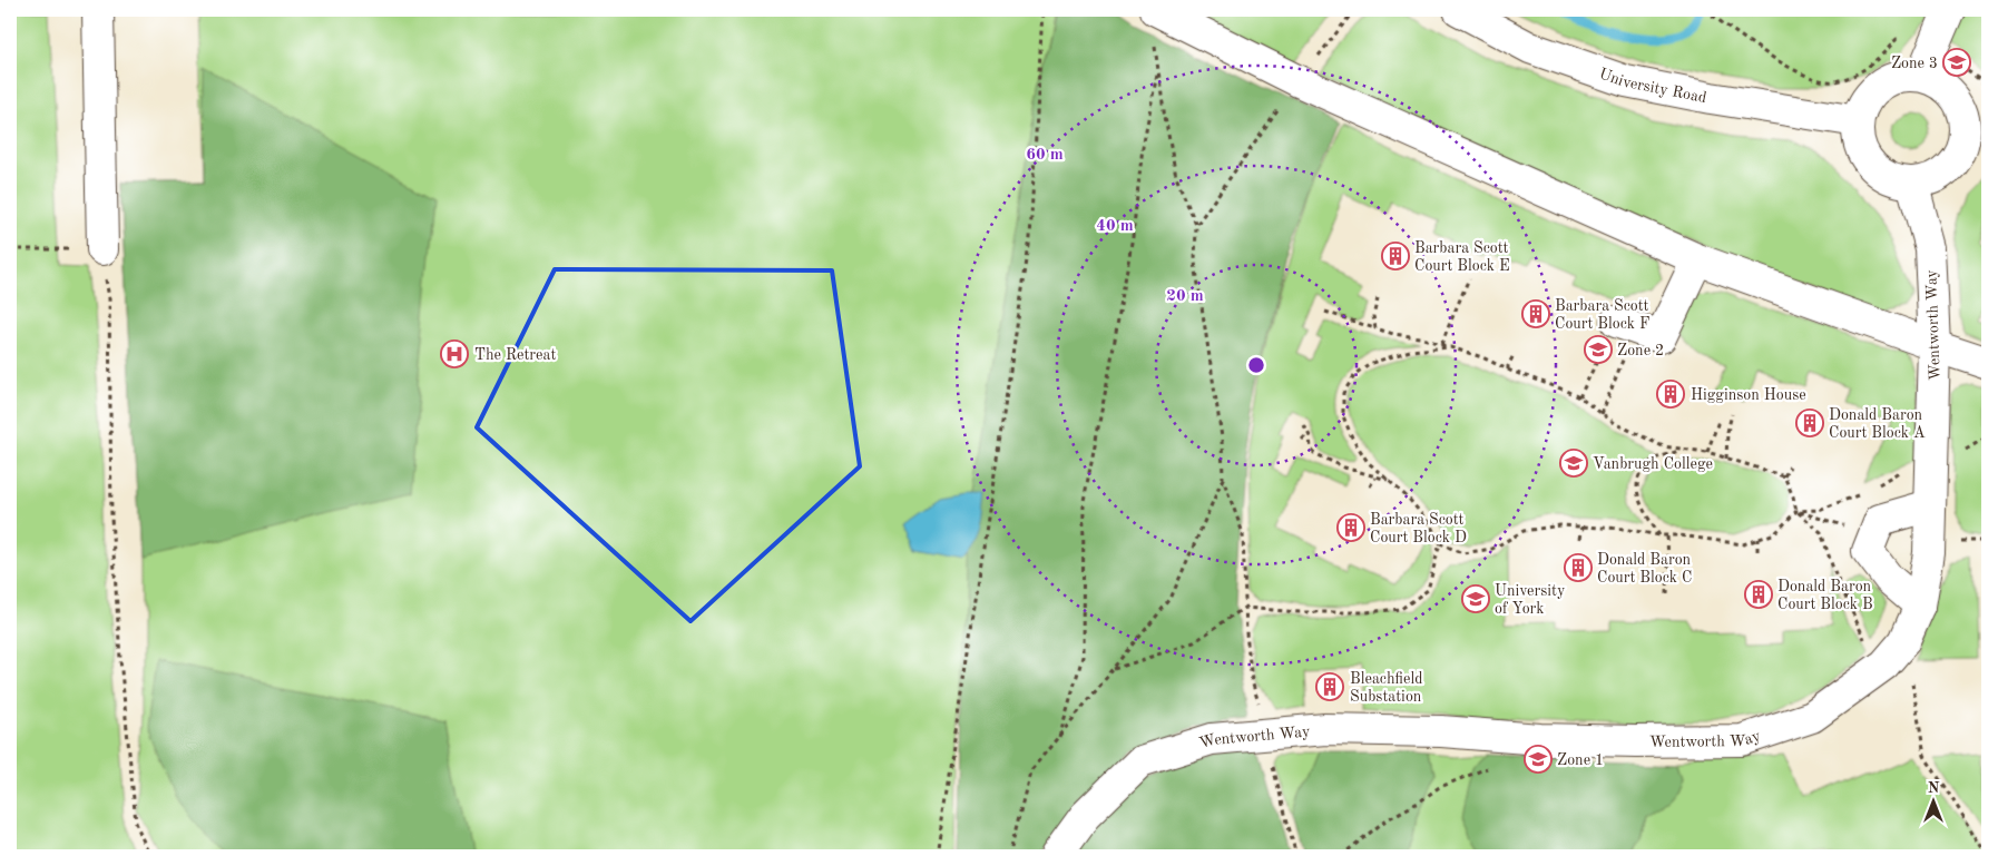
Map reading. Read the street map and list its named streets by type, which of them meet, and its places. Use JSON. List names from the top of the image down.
{
  "streets": {
    "street": ["University Road", "Wentworth Way"]
  },
  "crossings": [
    ["University Road", "Wentworth Way"]
  ],
  "places": {
    "school or university": [
      "Zone 3",
      "Zone 2",
      "Vanbrugh College",
      "University of York",
      "Zone 1"
    ],
    "building": [
      "Barbara Scott Court Block E",
      "Barbara Scott Court Block F",
      "Higginson House",
      "Donald Baron Court Block A",
      "Barbara Scott Court Block D",
      "Donald Baron Court Block C",
      "Donald Baron Court Block B",
      "Bleachfield Substation"
    ],
    "hospital": ["The Retreat"]
  },
  "north": "top",
  "rings": ["60 m", "40 m", "20 m"]
}
